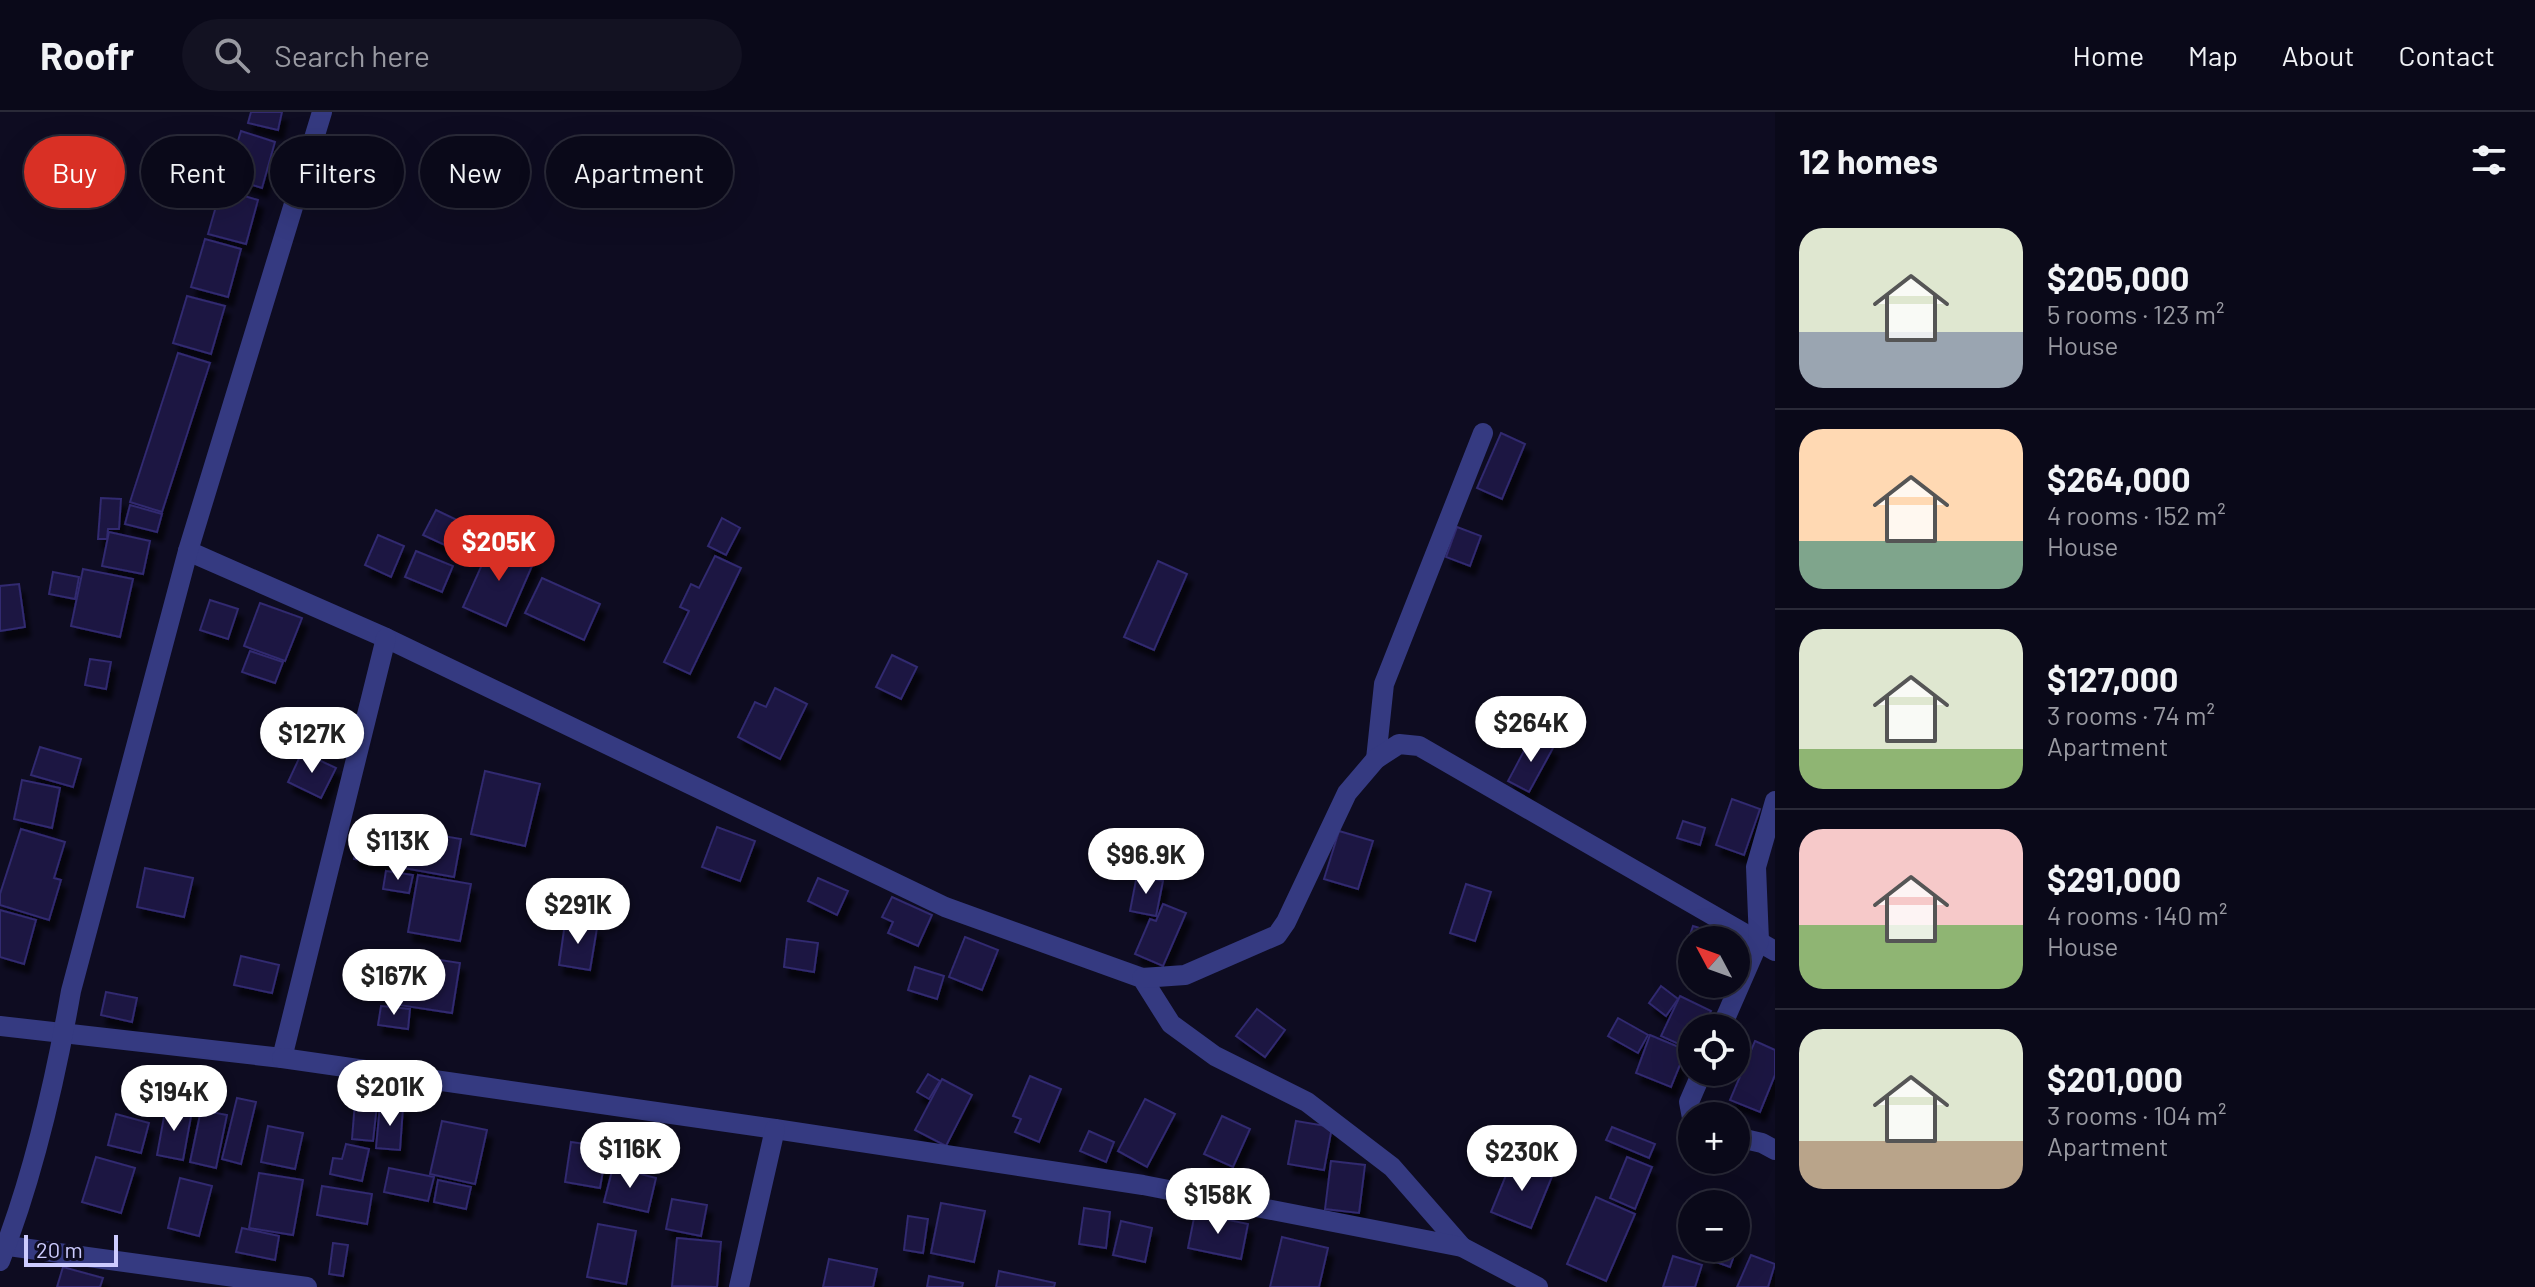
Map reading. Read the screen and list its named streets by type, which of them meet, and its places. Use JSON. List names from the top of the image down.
{
  "scale_bar": "20 m",
  "north": "top left",
  "page": {
    "header": "Roofr",
    "search": "Search here",
    "nav": [
      "Home",
      "Map",
      "About",
      "Contact"
    ],
    "heading": "12 homes",
    "chip": [
      "Buy",
      "Rent",
      "Filters",
      "New",
      "Apartment"
    ],
    "list": [
      {
        "name": "$205,000",
        "note": "5 rooms · 123 m² · House"
      },
      {
        "name": "$264,000",
        "note": "4 rooms · 152 m² · House"
      },
      {
        "name": "$127,000",
        "note": "3 rooms · 74 m² · Apartment"
      },
      {
        "name": "$291,000",
        "note": "4 rooms · 140 m² · House"
      },
      {
        "name": "$201,000",
        "note": "3 rooms · 104 m² · Apartment"
      }
    ],
    "price": [
      "$205K",
      "$264K",
      "$127K",
      "$113K",
      "$96.9K",
      "$291K",
      "$167K",
      "$201K",
      "$194K",
      "$116K",
      "$230K",
      "$158K"
    ],
    "map_buttons": ["+", "−"],
    "scale": "20 m"
  }
}
